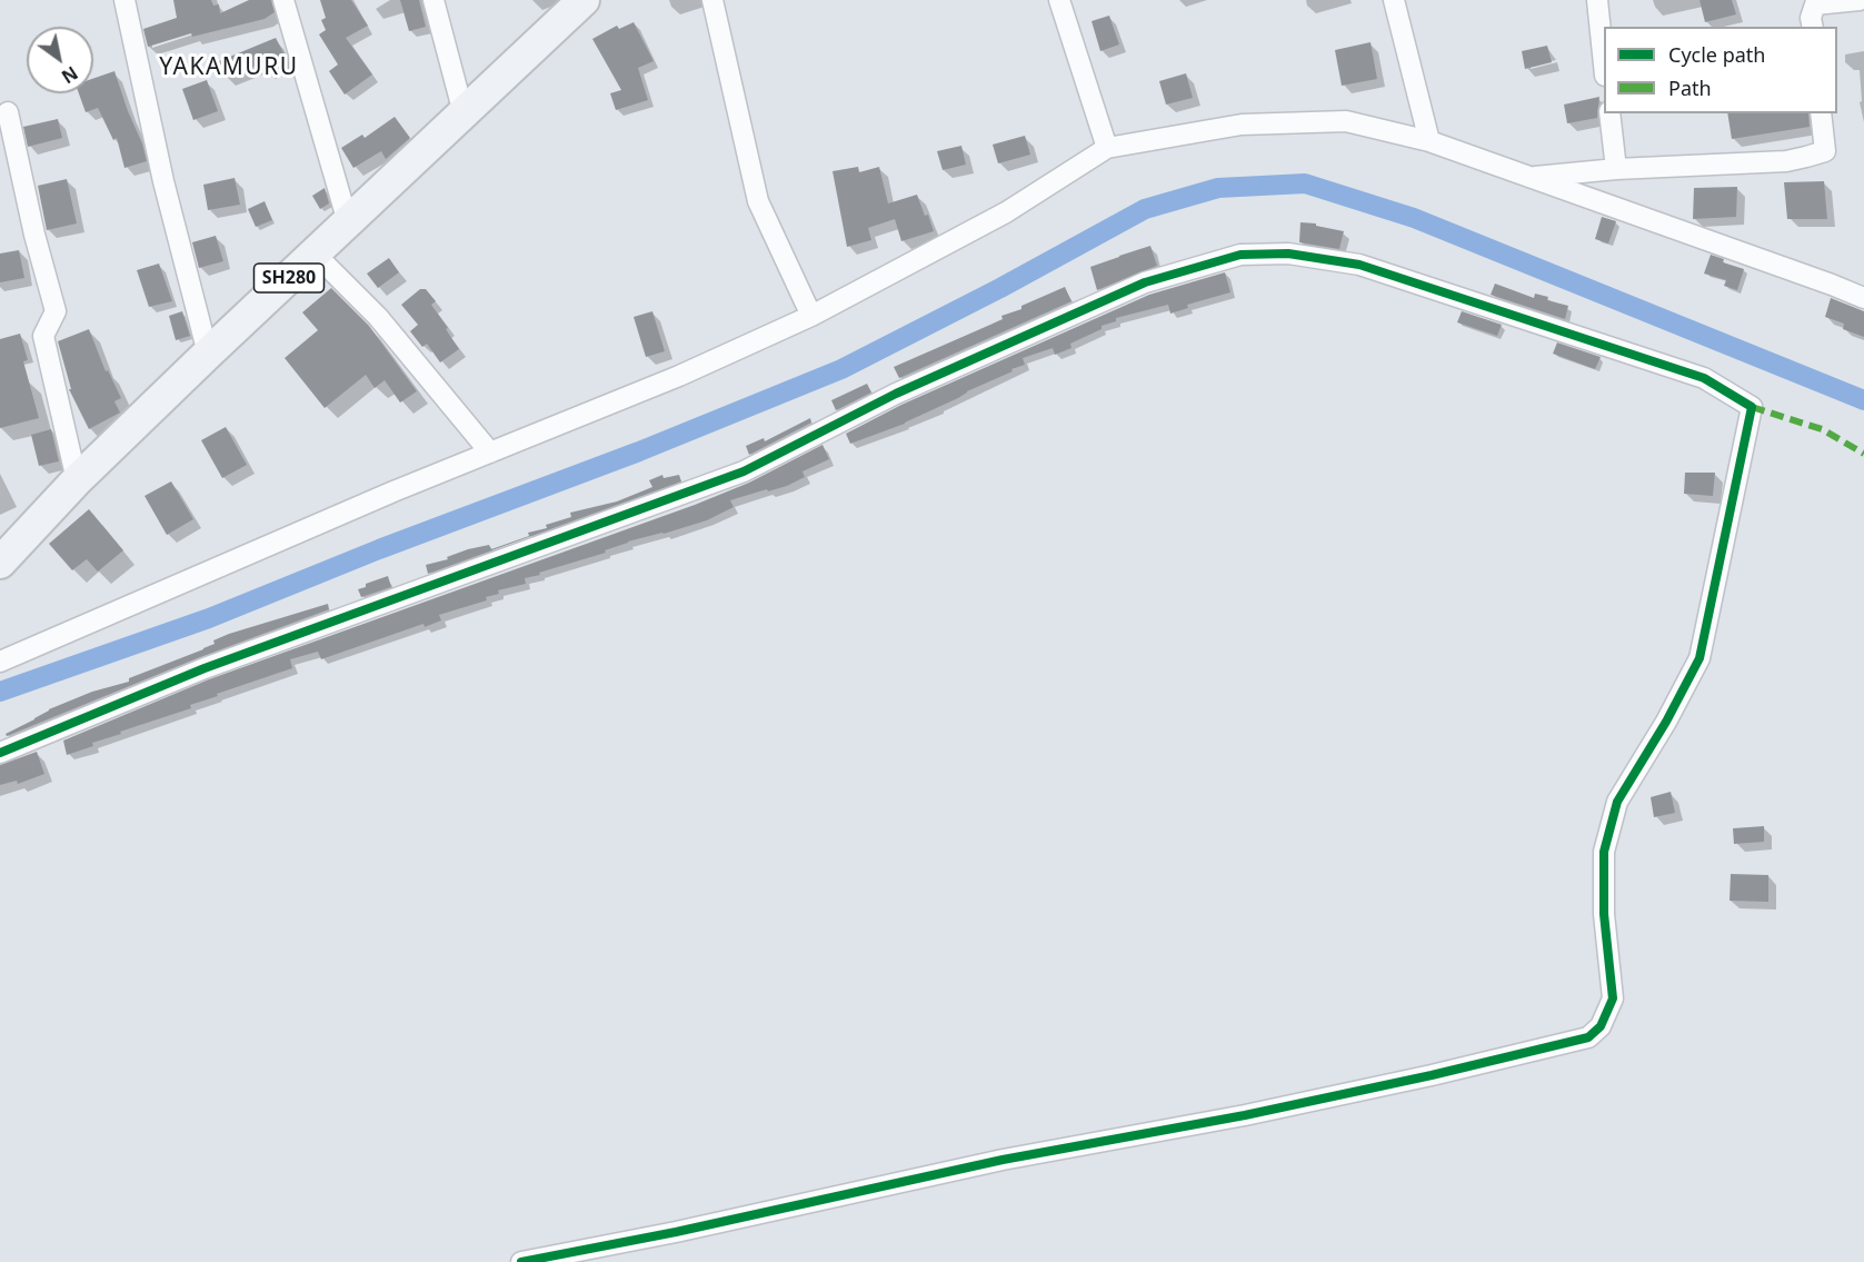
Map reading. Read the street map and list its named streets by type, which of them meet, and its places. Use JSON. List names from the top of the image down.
{
  "streets": {
    "main road": ["SH280"]
  },
  "districts": ["YAKAMURU"],
  "legend": ["Cycle path", "Path"],
  "north": "bottom right"
}
